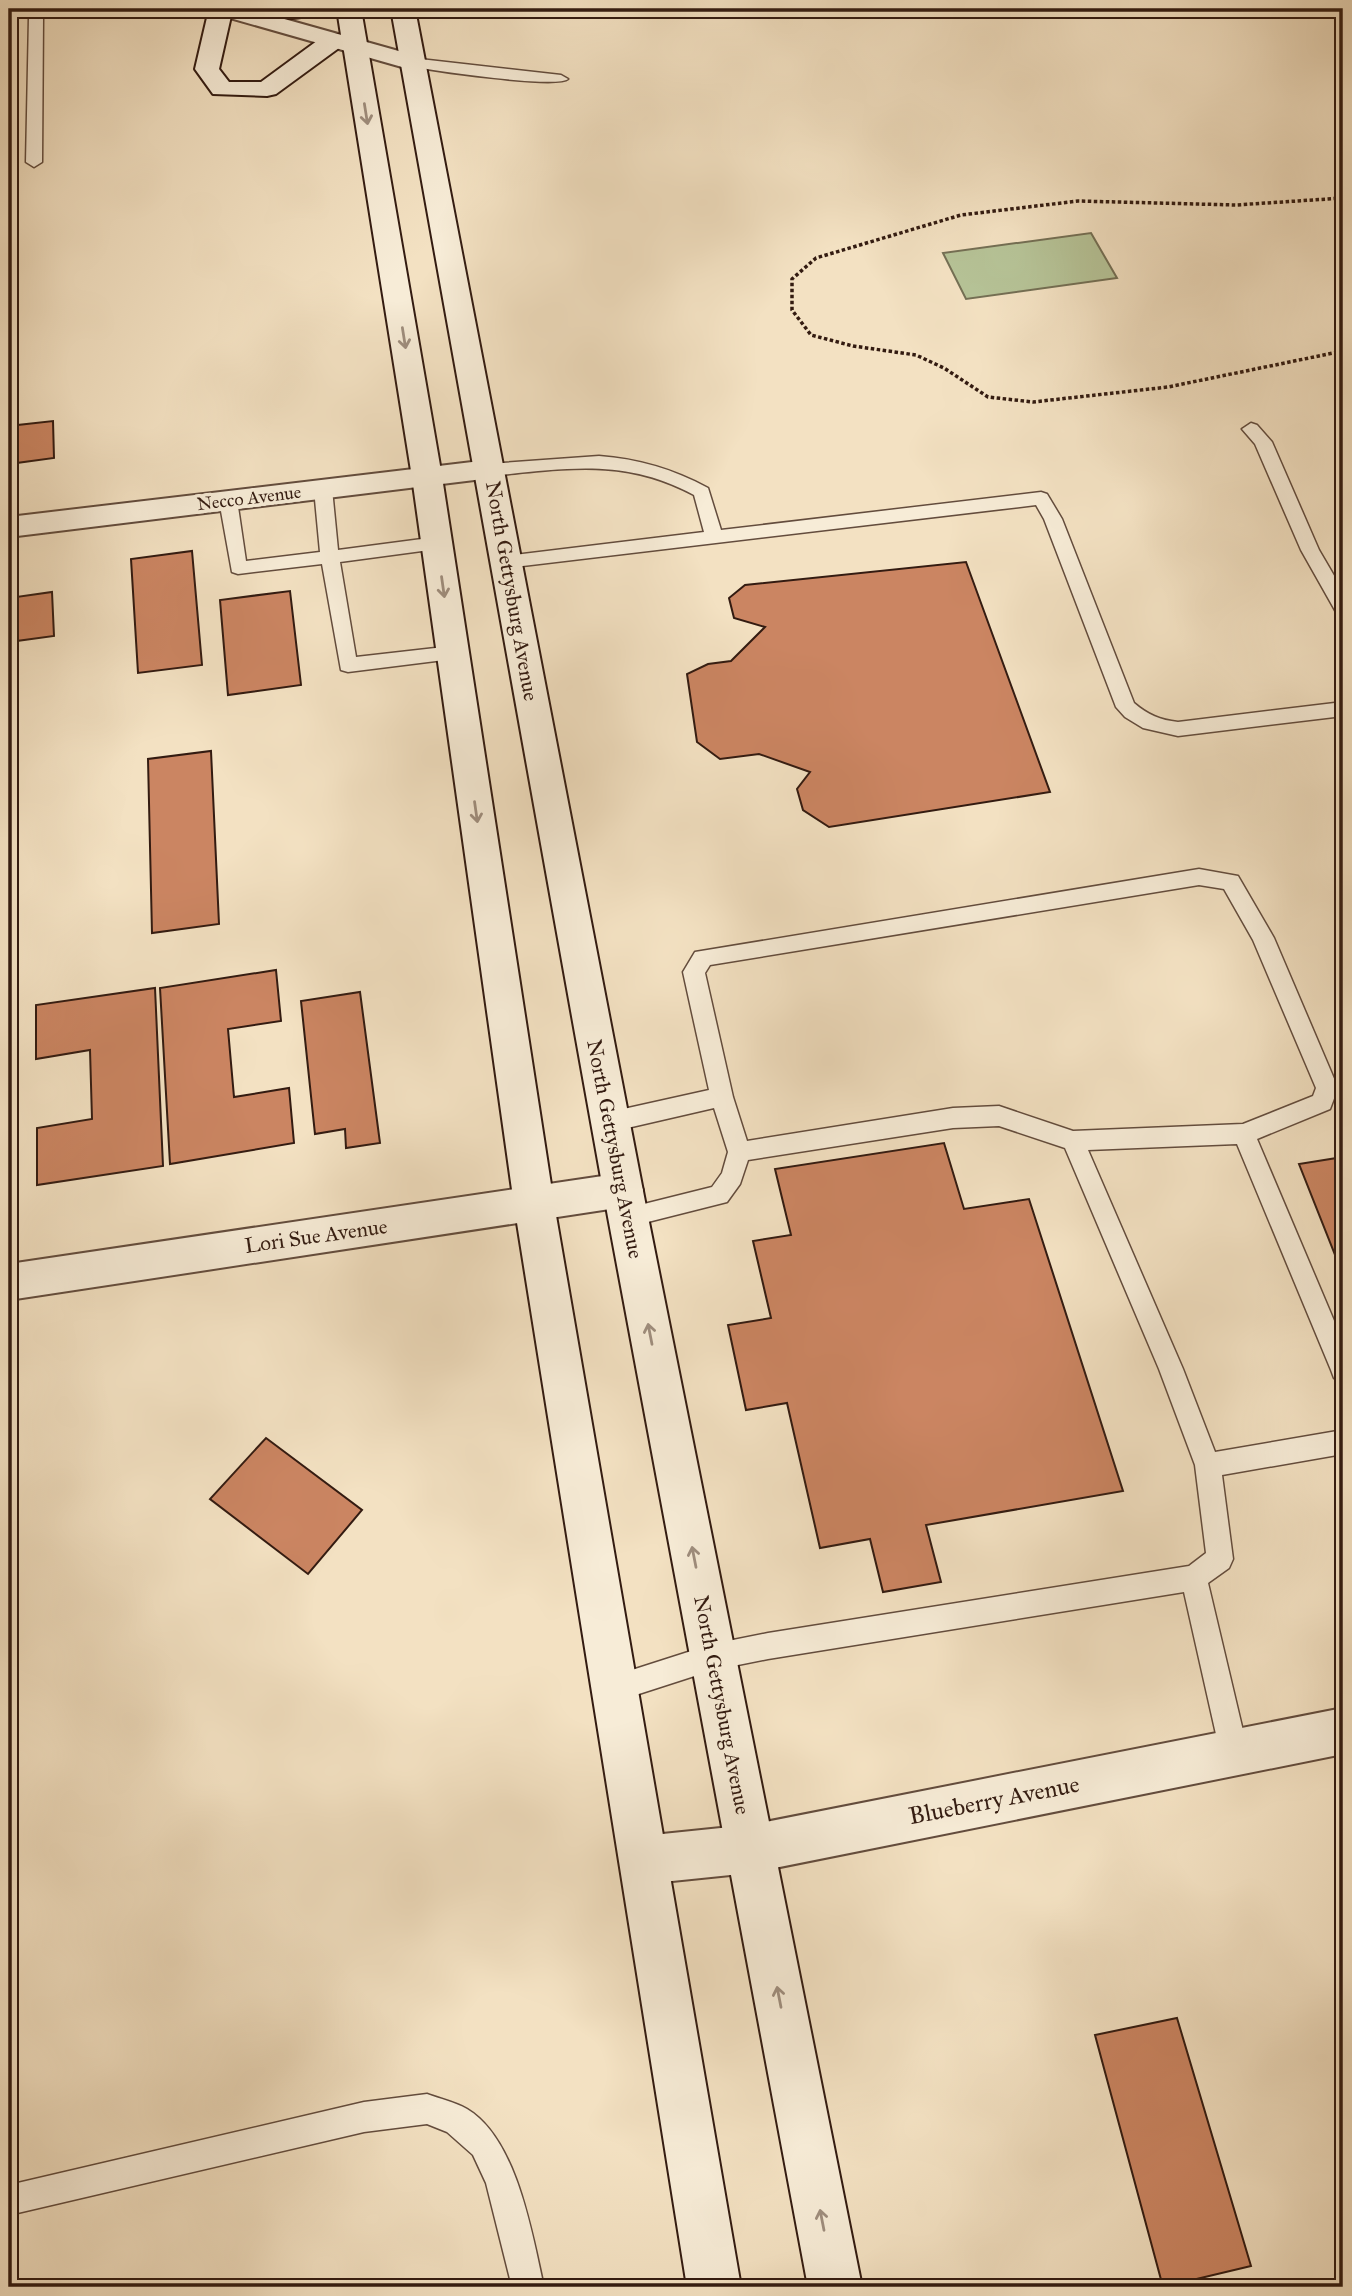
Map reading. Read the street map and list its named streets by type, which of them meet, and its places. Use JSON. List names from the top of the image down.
{
  "streets": {
    "main road": [
      "Necco Avenue",
      "North Gettysburg Avenue",
      "Lori Sue Avenue",
      "Blueberry Avenue"
    ]
  },
  "crossings": [
    ["Necco Avenue", "North Gettysburg Avenue"],
    ["North Gettysburg Avenue", "Lori Sue Avenue"],
    ["North Gettysburg Avenue", "Blueberry Avenue"]
  ]
}
